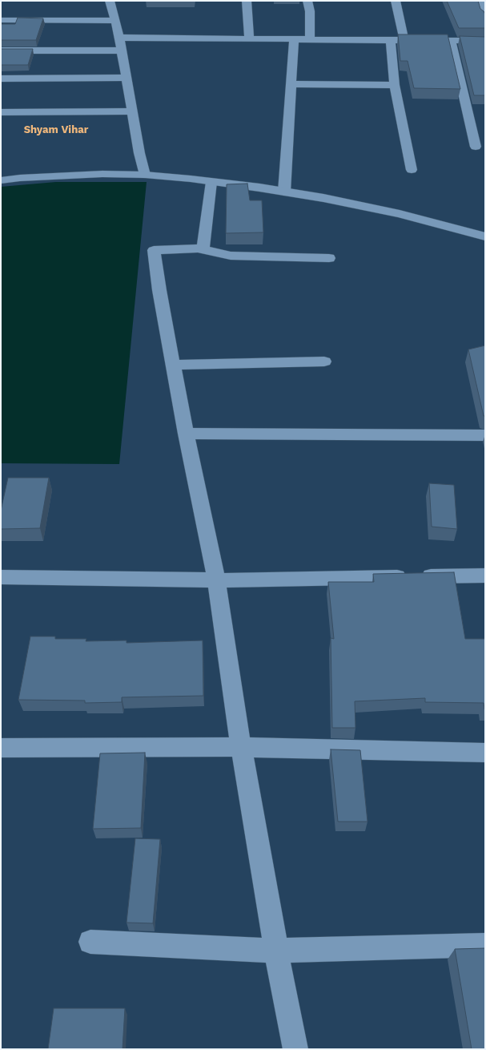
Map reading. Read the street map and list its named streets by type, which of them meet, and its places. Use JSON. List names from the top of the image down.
{
  "districts": ["Shyam Vihar"]
}
